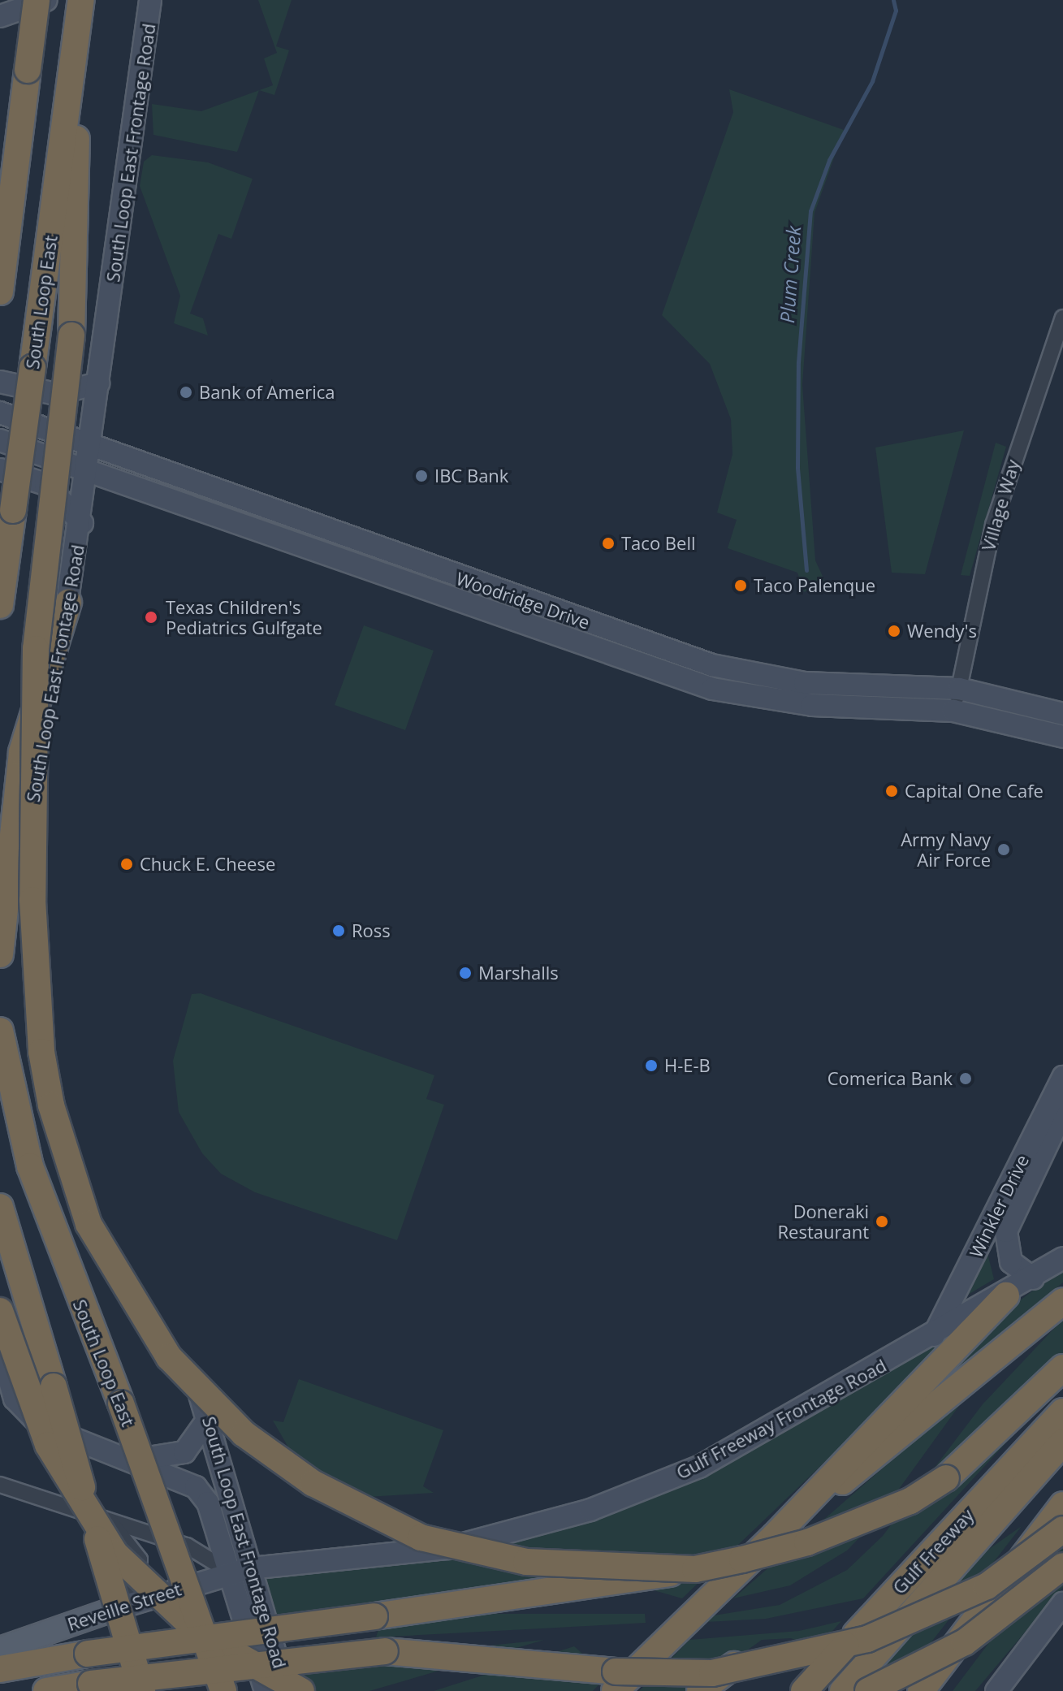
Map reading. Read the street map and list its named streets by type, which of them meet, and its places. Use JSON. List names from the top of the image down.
{
  "streets": {
    "highway": ["South Loop East", "Gulf Freeway"],
    "main road": [
      "South Loop East Frontage Road",
      "Woodridge Drive",
      "Winkler Drive",
      "Gulf Freeway Frontage Road",
      "Reveille Street"
    ],
    "street": ["Village Way"]
  },
  "crossings": [
    ["South Loop East Frontage Road", "Woodridge Drive"],
    ["South Loop East Frontage Road", "Gulf Freeway Frontage Road"],
    ["South Loop East Frontage Road", "Reveille Street"],
    ["Village Way", "Woodridge Drive"],
    ["Winkler Drive", "Gulf Freeway Frontage Road"],
    ["Gulf Freeway Frontage Road", "Reveille Street"]
  ],
  "water": ["Plum Creek"],
  "places": [
    "Bank of America",
    "IBC Bank",
    "Taco Bell",
    "Taco Palenque",
    "Texas Children's Pediatrics Gulfgate",
    "Wendy's",
    "Capital One Cafe",
    "Army Navy Air Force",
    "Chuck E. Cheese",
    "Ross",
    "Marshalls",
    "H-E-B",
    "Comerica Bank",
    "Doneraki Restaurant"
  ]
}
